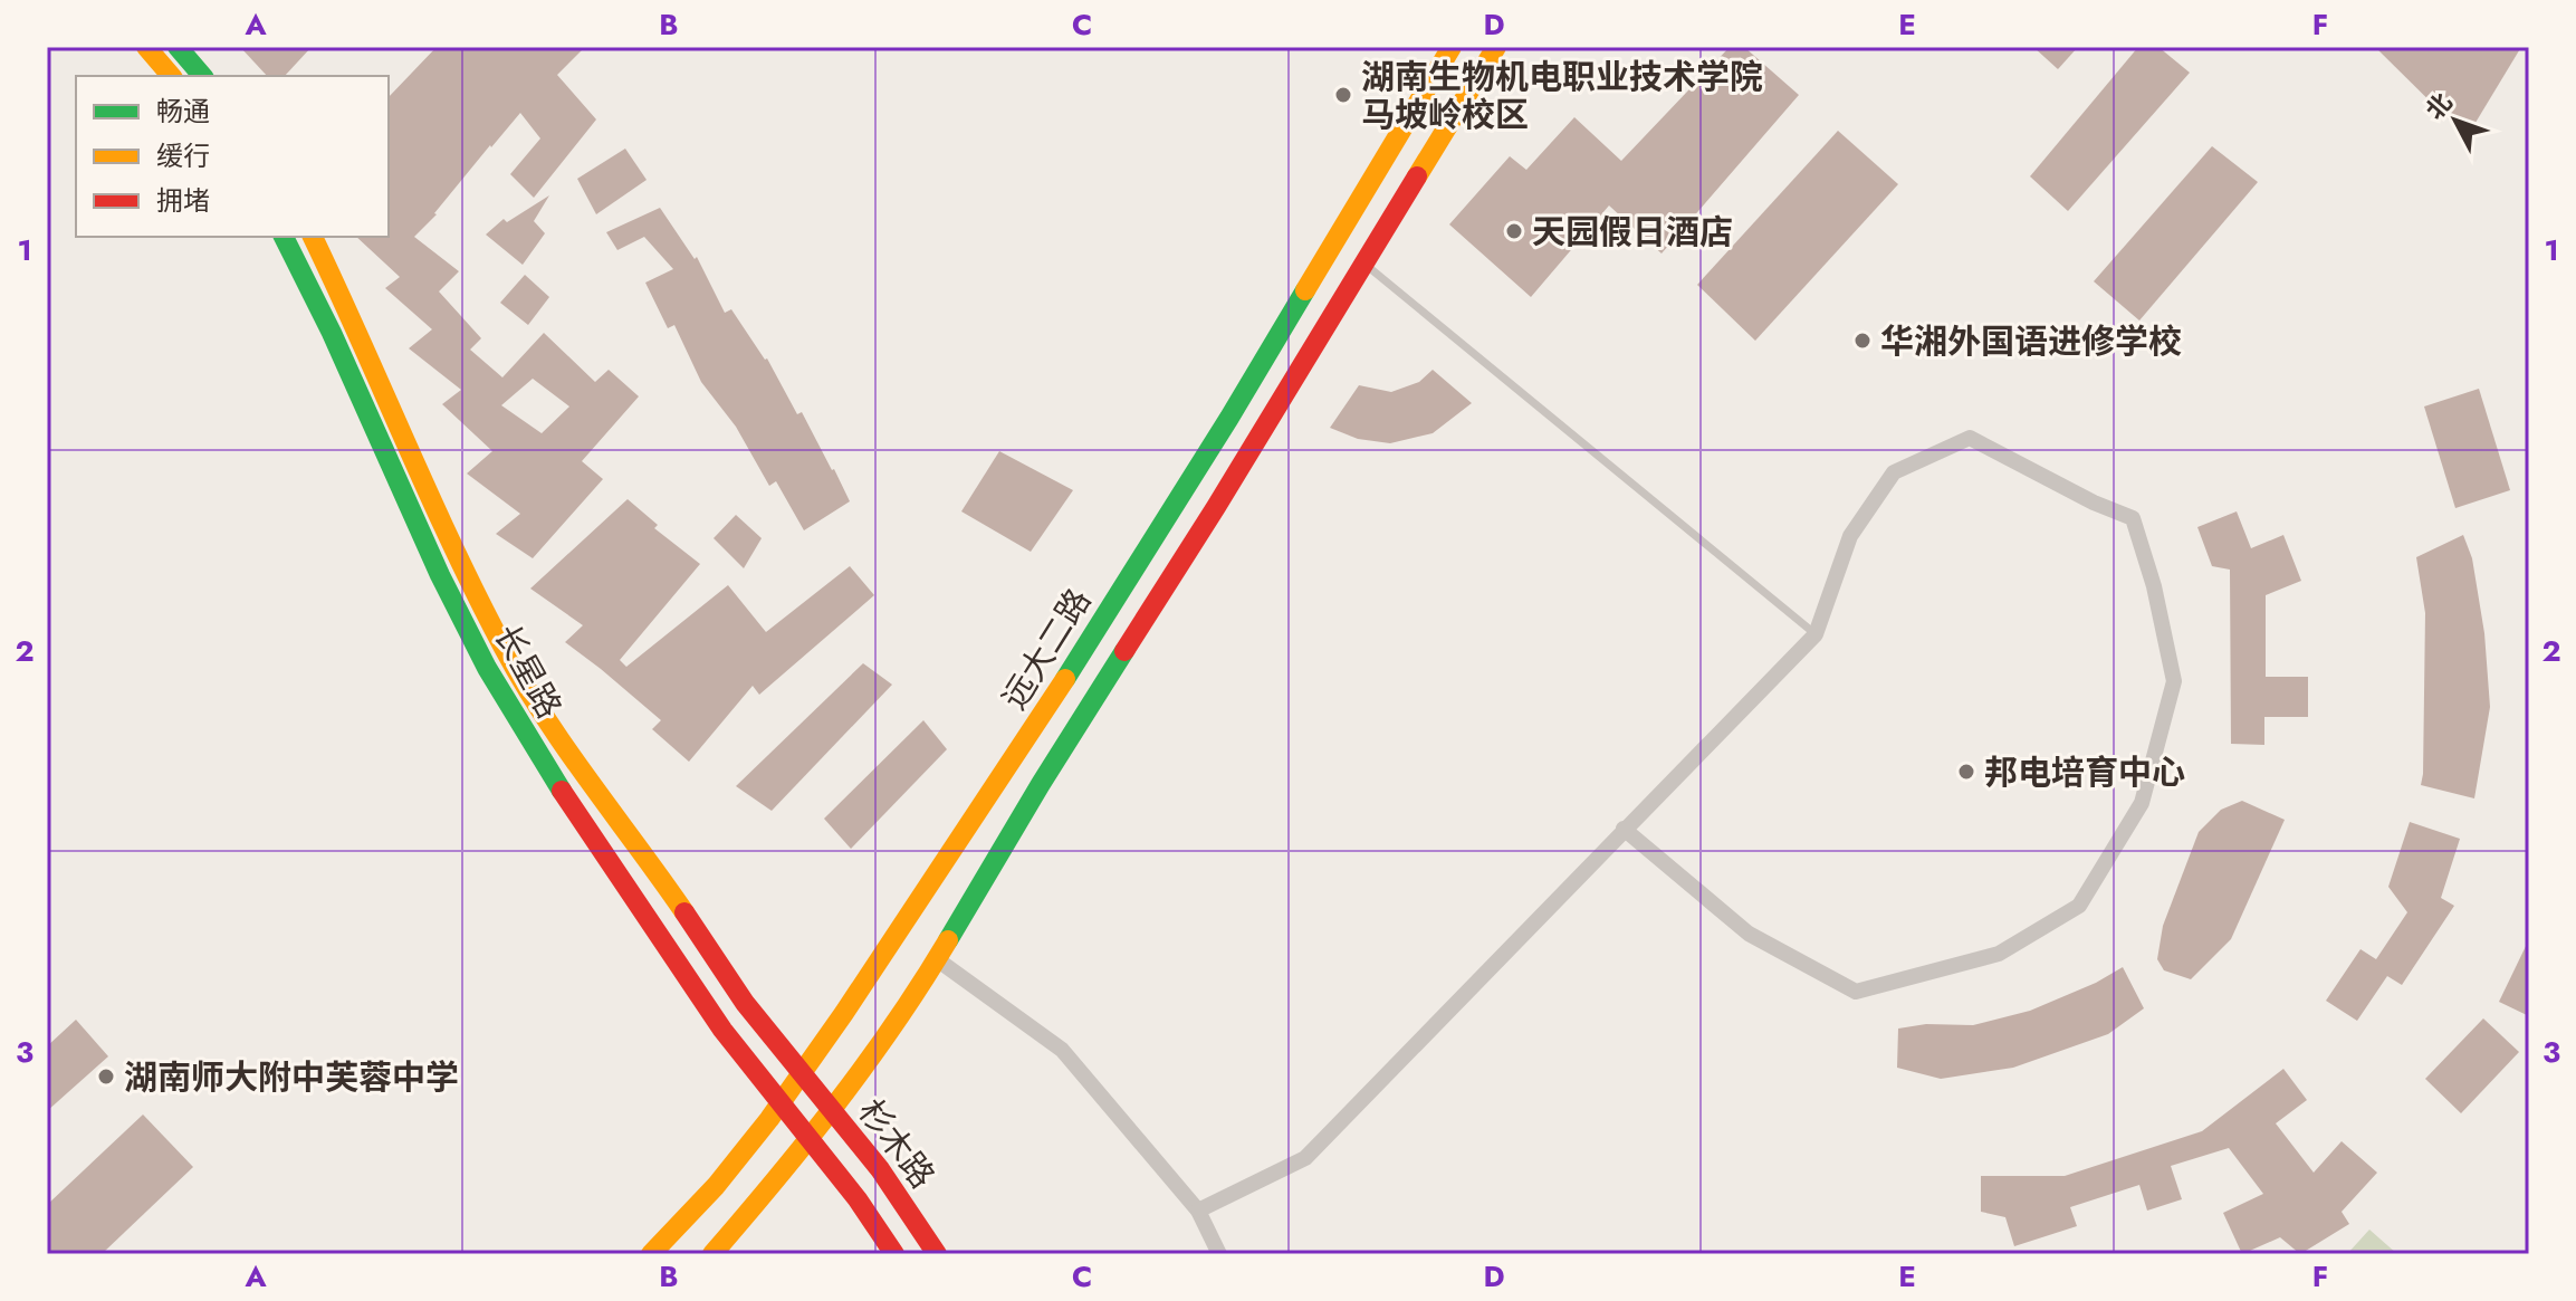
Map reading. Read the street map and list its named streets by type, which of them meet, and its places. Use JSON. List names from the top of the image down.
{
  "streets": {
    "main road": ["远大二路", "长星路", "杉木路"]
  },
  "crossings": [
    ["远大二路", "长星路"],
    ["远大二路", "杉木路"],
    ["长星路", "杉木路"]
  ],
  "places": [
    "湖南生物机电职业技术学院 马坡岭校区",
    "天园假日酒店",
    "华湘外国语进修学校",
    "邦电培育中心",
    "湖南师大附中芙蓉中学"
  ],
  "legend": ["畅通", "缓行", "拥堵"],
  "north": "top left",
  "grid": {
    "columns": [
      "A",
      "B",
      "C",
      "D",
      "E",
      "F"
    ],
    "rows": ["1", "2", "3"]
  }
}
